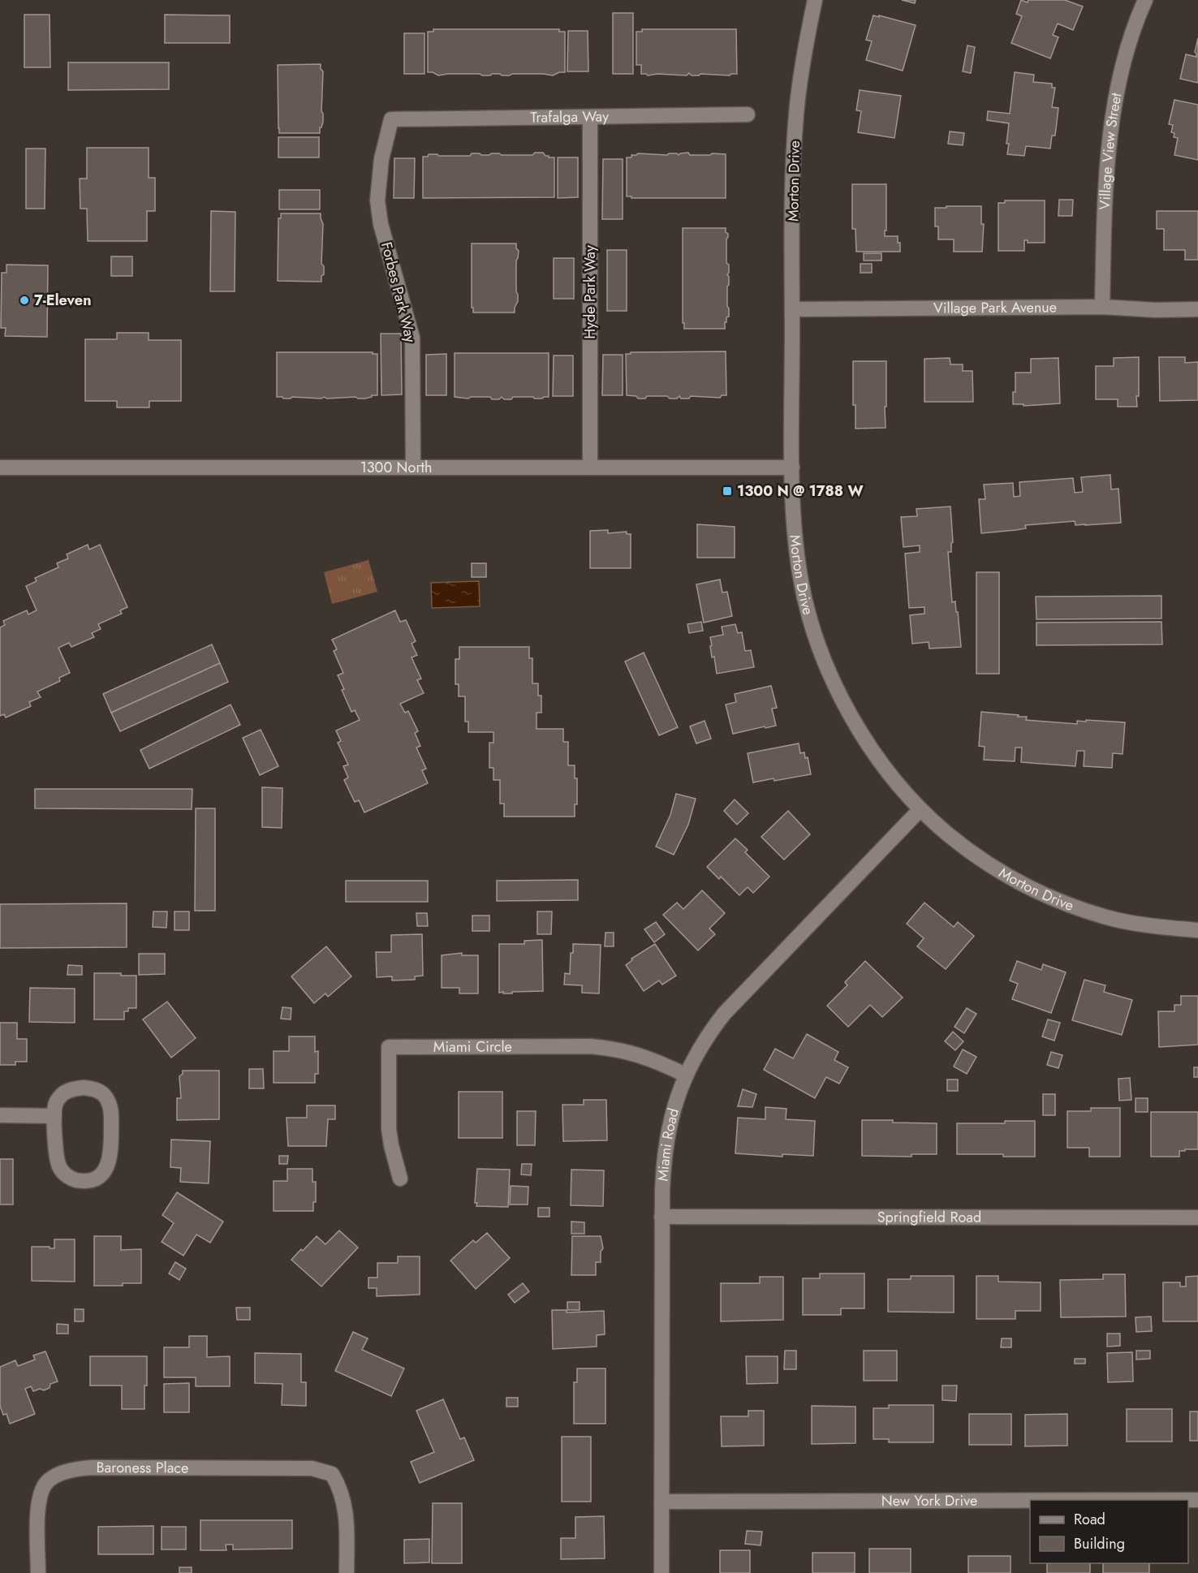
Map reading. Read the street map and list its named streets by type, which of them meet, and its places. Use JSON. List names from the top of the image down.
{
  "streets": {
    "street": [
      "Trafalga Way",
      "Village View Street",
      "Morton Drive",
      "Forbes Park Way",
      "Hyde Park Way",
      "Village Park Avenue",
      "1300 North",
      "Miami Circle",
      "Miami Road",
      "Springfield Road",
      "Baroness Place",
      "New York Drive"
    ]
  },
  "crossings": [
    ["Trafalga Way", "Forbes Park Way"],
    ["Trafalga Way", "Hyde Park Way"],
    ["Village View Street", "Village Park Avenue"],
    ["Morton Drive", "Village Park Avenue"],
    ["Morton Drive", "1300 North"],
    ["Morton Drive", "Miami Road"],
    ["Forbes Park Way", "1300 North"],
    ["Hyde Park Way", "1300 North"],
    ["Miami Circle", "Miami Road"],
    ["Miami Road", "Springfield Road"],
    ["Miami Road", "New York Drive"]
  ],
  "places": {
    "other": ["7-Eleven"],
    "transit": ["1300 N @ 1788 W"]
  },
  "legend": ["Road", "Building"]
}
